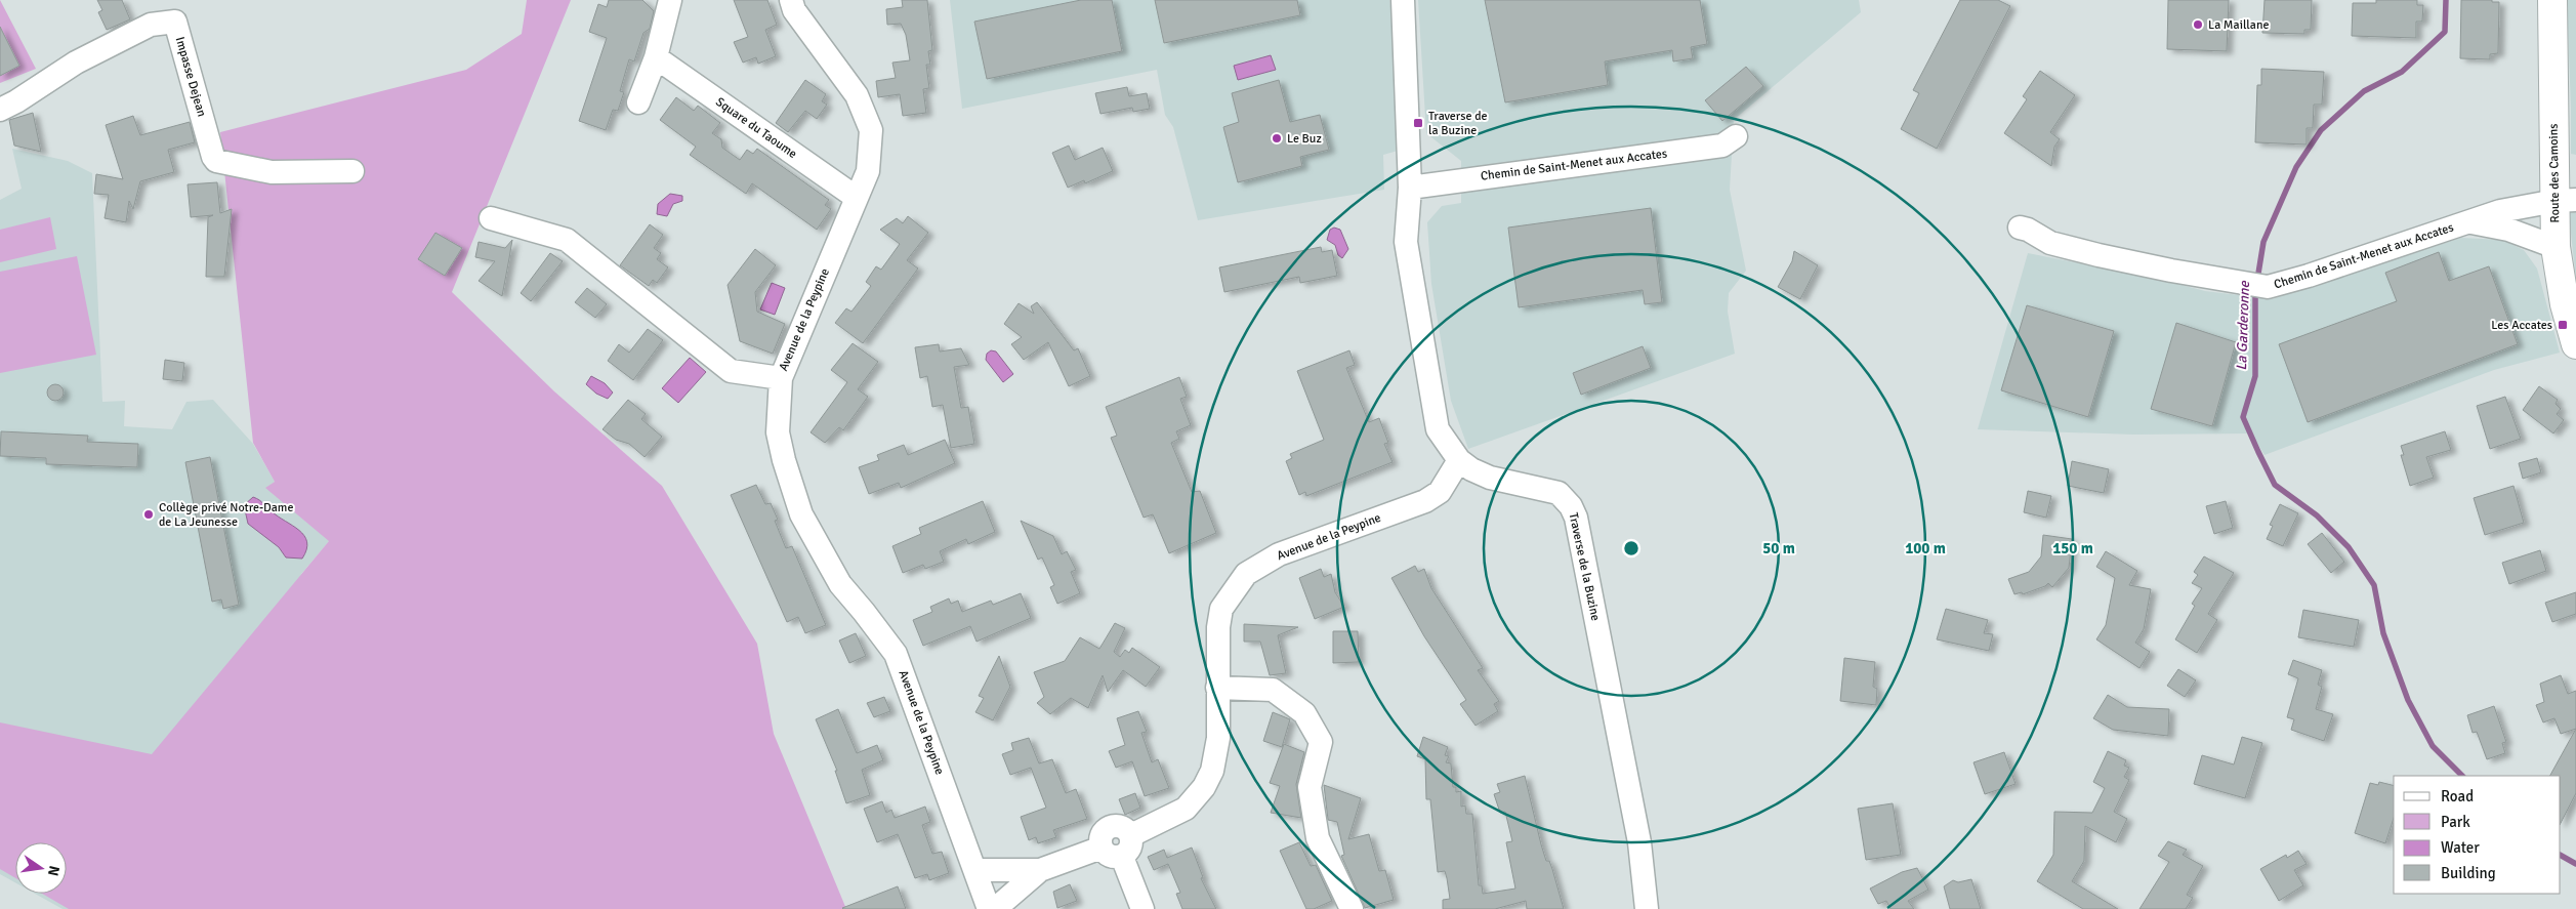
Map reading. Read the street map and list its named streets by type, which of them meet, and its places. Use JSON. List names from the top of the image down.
{
  "streets": {
    "main road": ["Route des Camoins"],
    "street": [
      "Impasse Dejean",
      "Square du Taoume",
      "Chemin de Saint-Menet aux Accates",
      "Avenue de la Peypine",
      "Traverse de la Buzine"
    ]
  },
  "crossings": [
    ["Square du Taoume", "Avenue de la Peypine"],
    ["Chemin de Saint-Menet aux Accates", "Route des Camoins"],
    ["Chemin de Saint-Menet aux Accates", "Traverse de la Buzine"],
    ["Avenue de la Peypine", "Traverse de la Buzine"]
  ],
  "water": ["La Garderonne"],
  "places": {
    "other": ["La Maillane", "Le Buz", "Collège privé Notre-Dame de La Jeunesse"],
    "transit": ["Traverse de la Buzine", "Les Accates"]
  },
  "legend": [
    "Road",
    "Park",
    "Water",
    "Building"
  ],
  "north": "right",
  "rings": ["50 m", "100 m", "150 m"]
}
